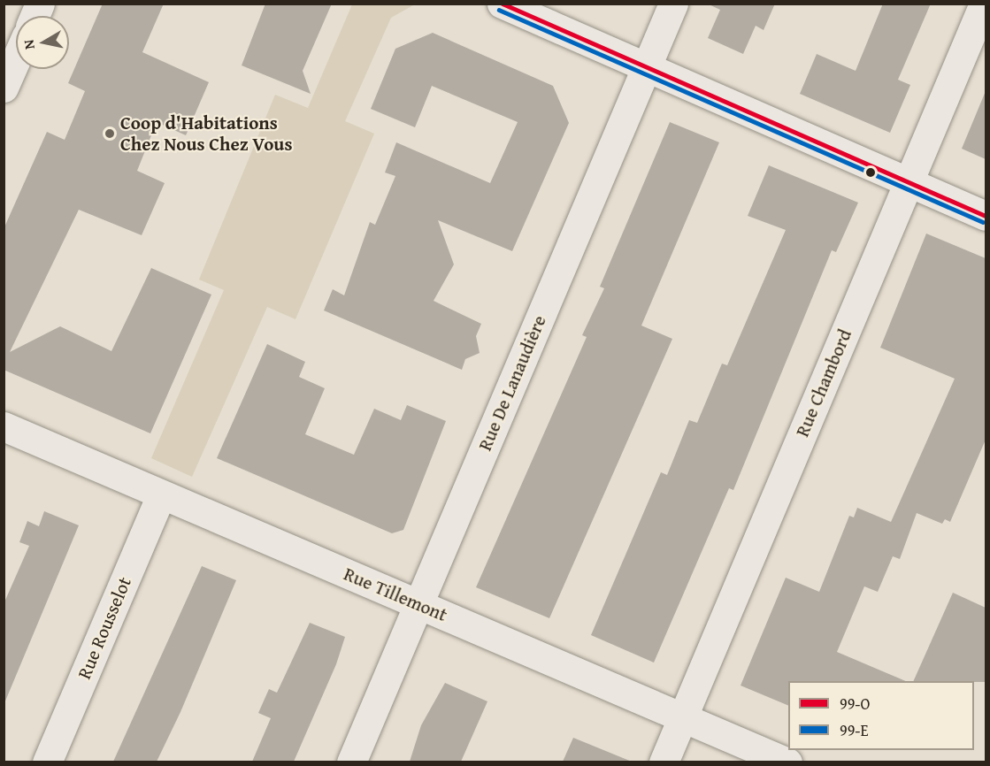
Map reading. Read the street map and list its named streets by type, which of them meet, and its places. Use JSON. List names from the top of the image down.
{
  "streets": {
    "street": [
      "Rue De Lanaudière",
      "Rue Chambord",
      "Rue Tillemont",
      "Rue Rousselot"
    ]
  },
  "crossings": [
    ["Rue De Lanaudière", "Rue Tillemont"],
    ["Rue Chambord", "Rue Tillemont"],
    ["Rue Tillemont", "Rue Rousselot"]
  ],
  "places": ["Coop d'Habitations Chez Nous Chez Vous"],
  "lines": ["transit line 99-O", "transit line 99-E"],
  "legend": ["99-O", "99-E"],
  "north": "left"
}
